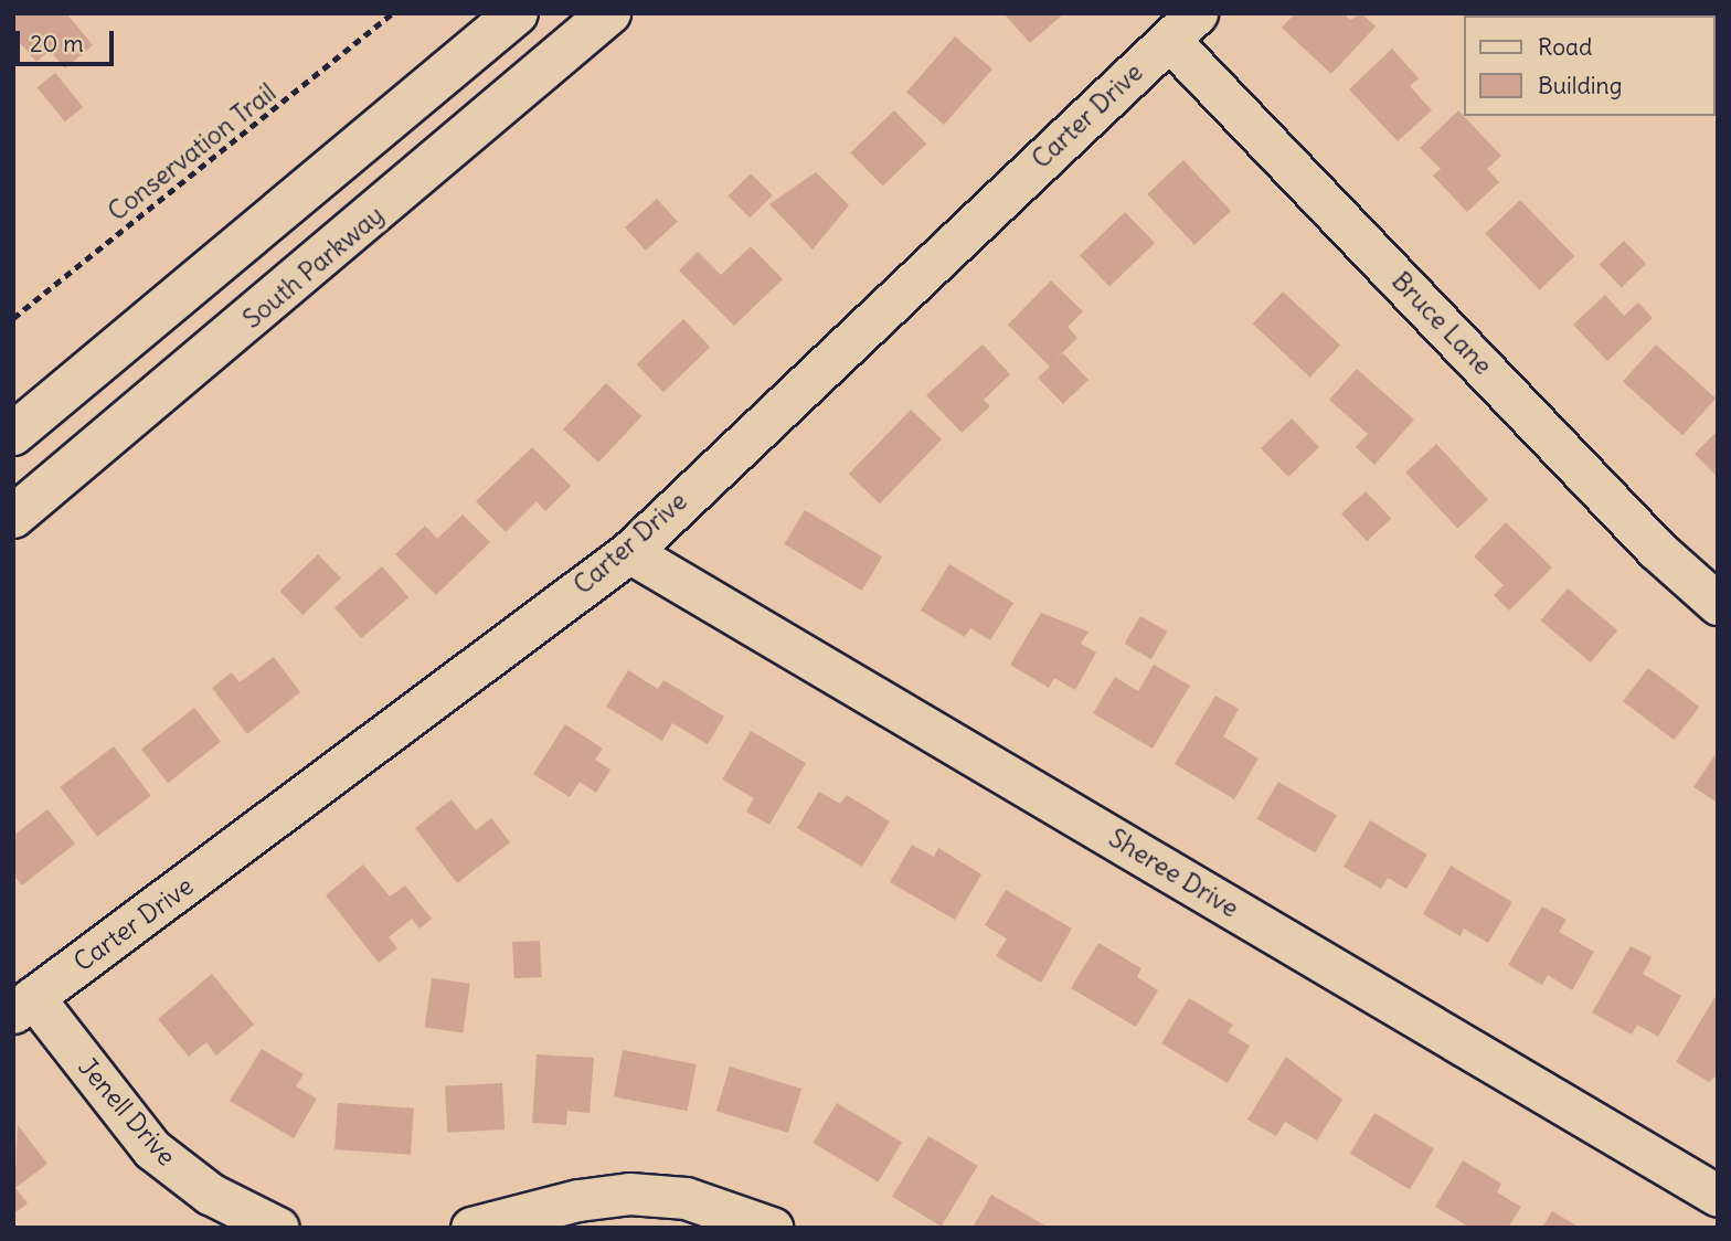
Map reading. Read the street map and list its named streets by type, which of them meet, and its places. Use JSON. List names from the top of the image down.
{
  "streets": {
    "main road": ["South Parkway"],
    "street": [
      "Carter Drive",
      "Bruce Lane",
      "Sheree Drive",
      "Jenell Drive"
    ],
    "path": ["Conservation Trail"]
  },
  "crossings": [
    ["Carter Drive", "Bruce Lane"],
    ["Carter Drive", "Sheree Drive"],
    ["Carter Drive", "Jenell Drive"]
  ],
  "legend": ["Road", "Building"],
  "scale_bar": "20 m"
}
